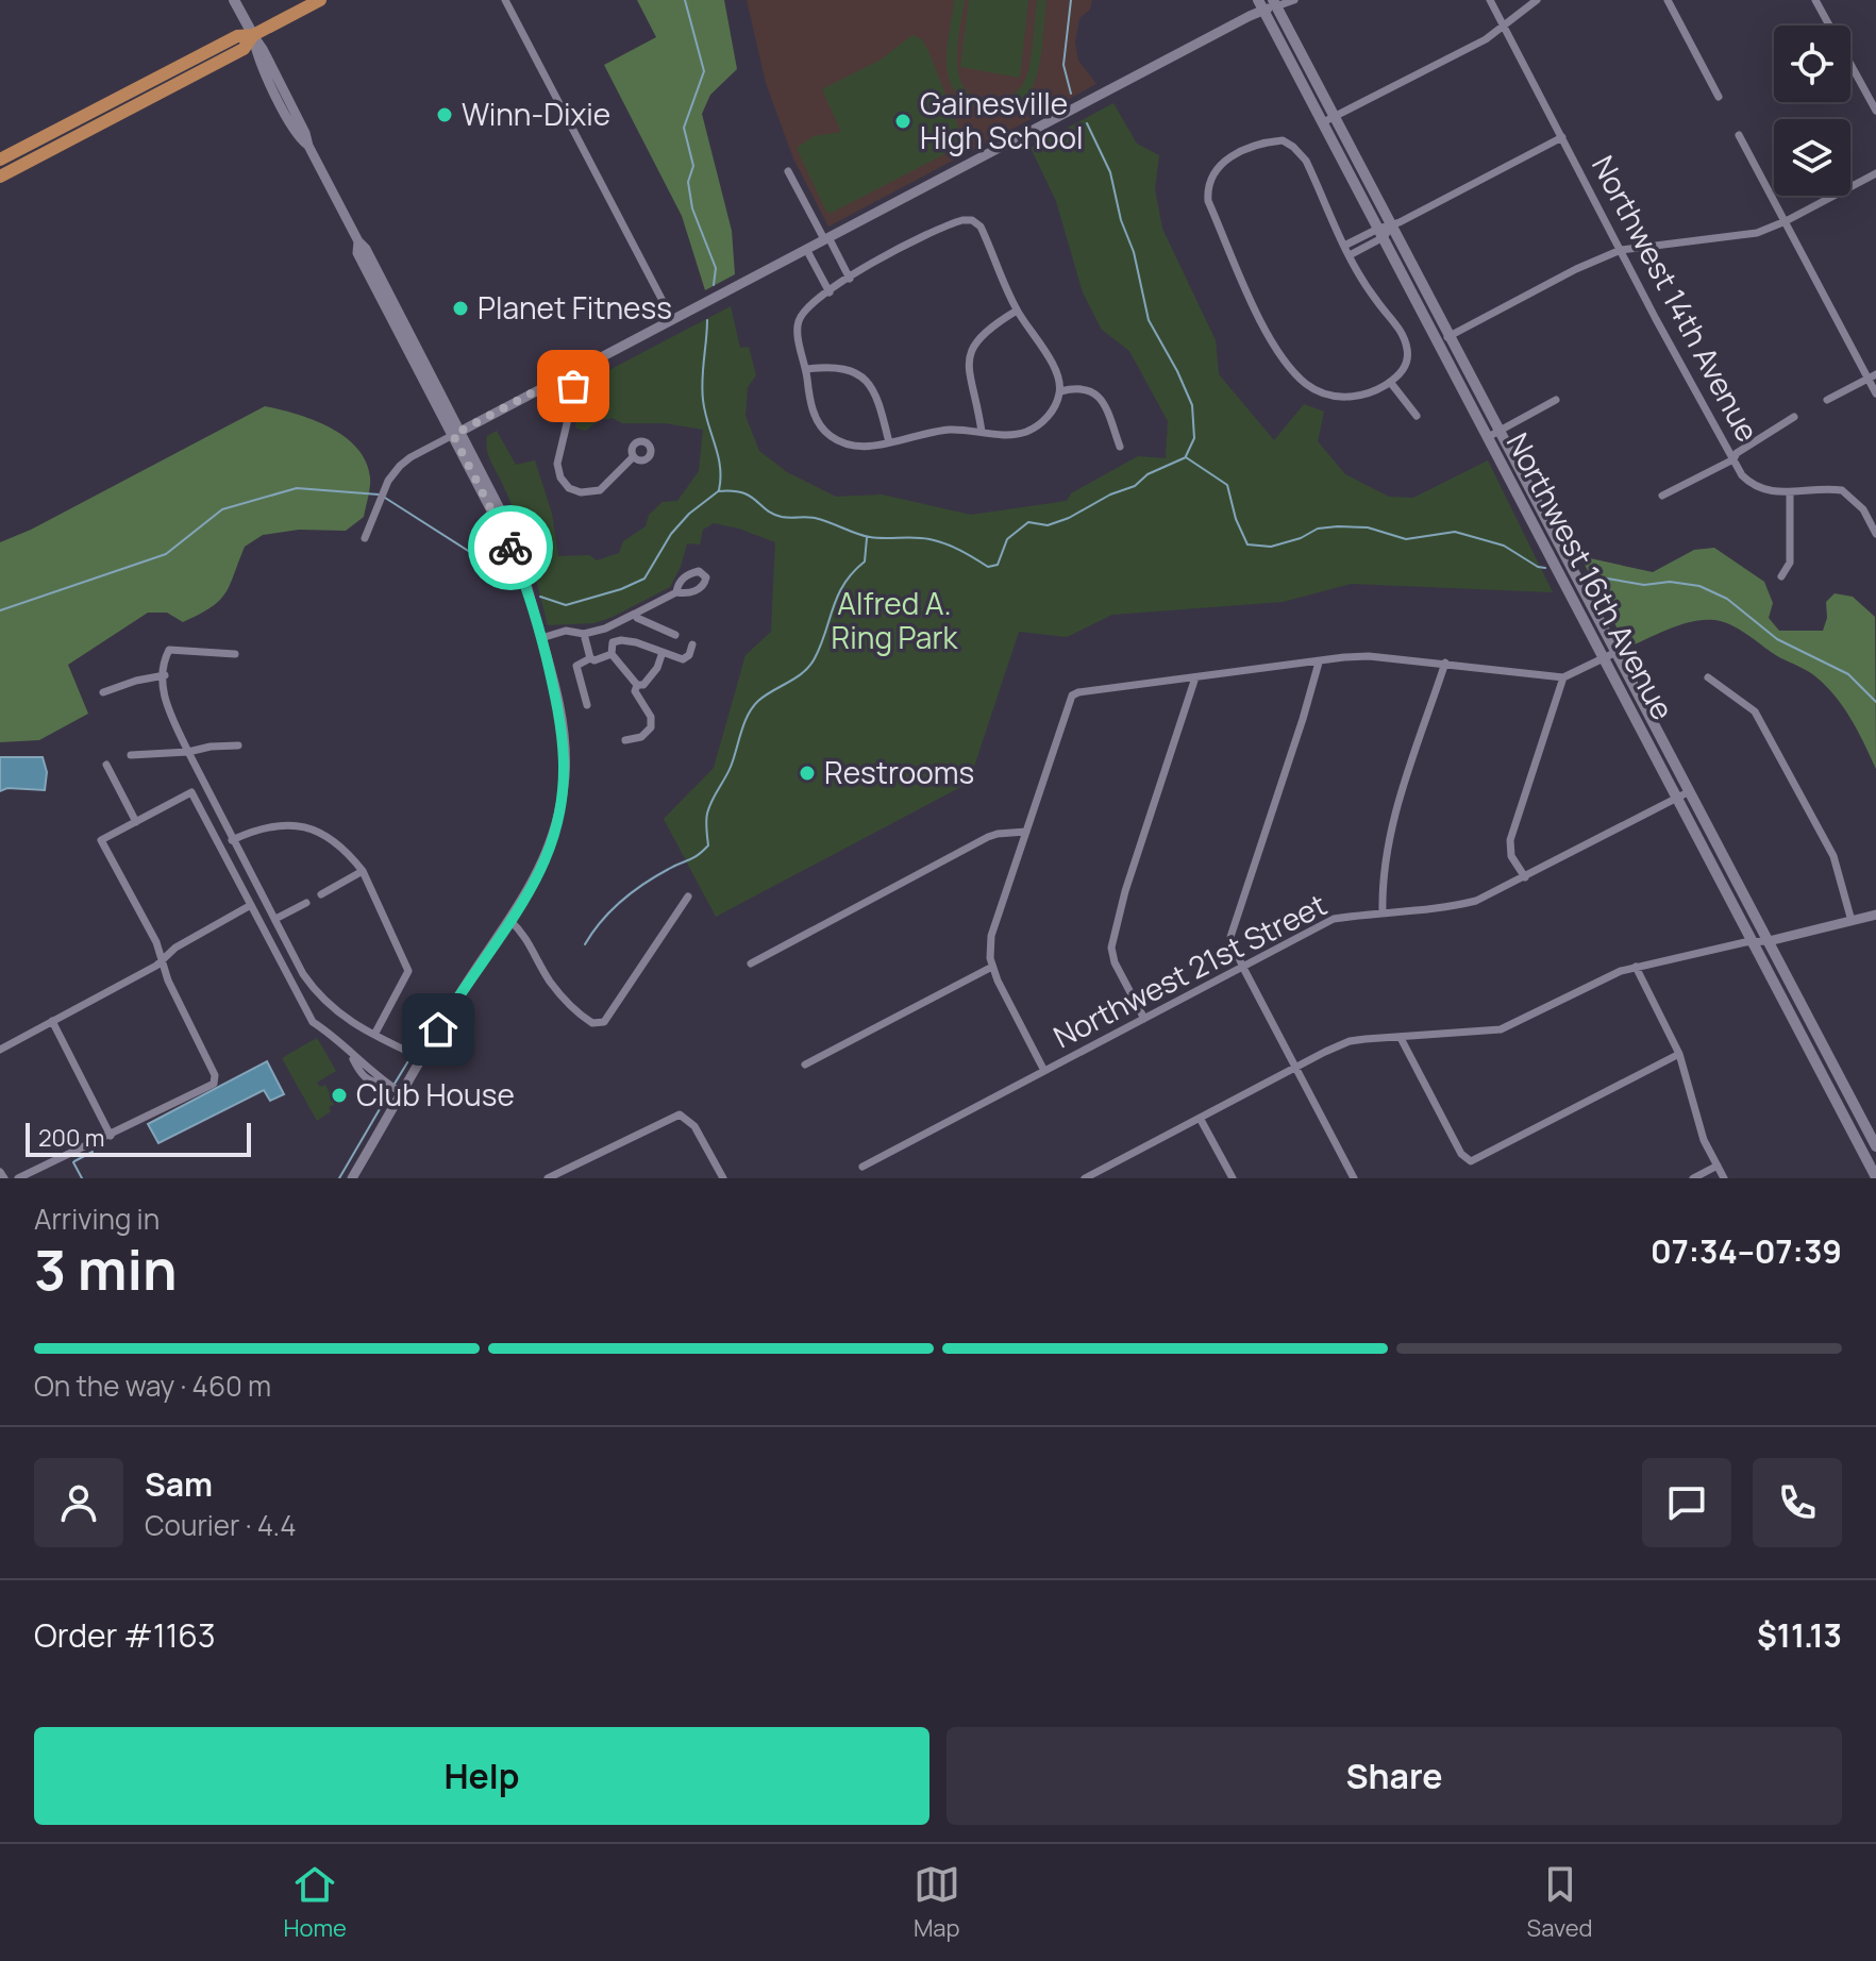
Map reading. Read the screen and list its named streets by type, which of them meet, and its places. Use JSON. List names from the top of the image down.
{
  "streets": {
    "main road": ["Northwest 16th Avenue"],
    "street": ["Northwest 14th Avenue", "Northwest 21st Street"]
  },
  "crossings": [
    ["Northwest 16th Avenue", "Northwest 21st Street"]
  ],
  "parks": ["Alfred A. Ring Park"],
  "places": [
    "Winn-Dixie",
    "Gainesville High School",
    "Planet Fitness",
    "Restrooms",
    "Club House"
  ],
  "scale_bar": "200 m",
  "page": {
    "scale": "200 m",
    "heading": ["3 min", "Arriving in", "07:34–07:39"],
    "panel": [
      "Sam",
      "Courier · 4.4",
      "Order #1163",
      "$11.13"
    ],
    "bar": "On the way · 460 m",
    "buttons": ["Help", "Share"],
    "tabs": ["Home", "Map", "Saved"]
  }
}
